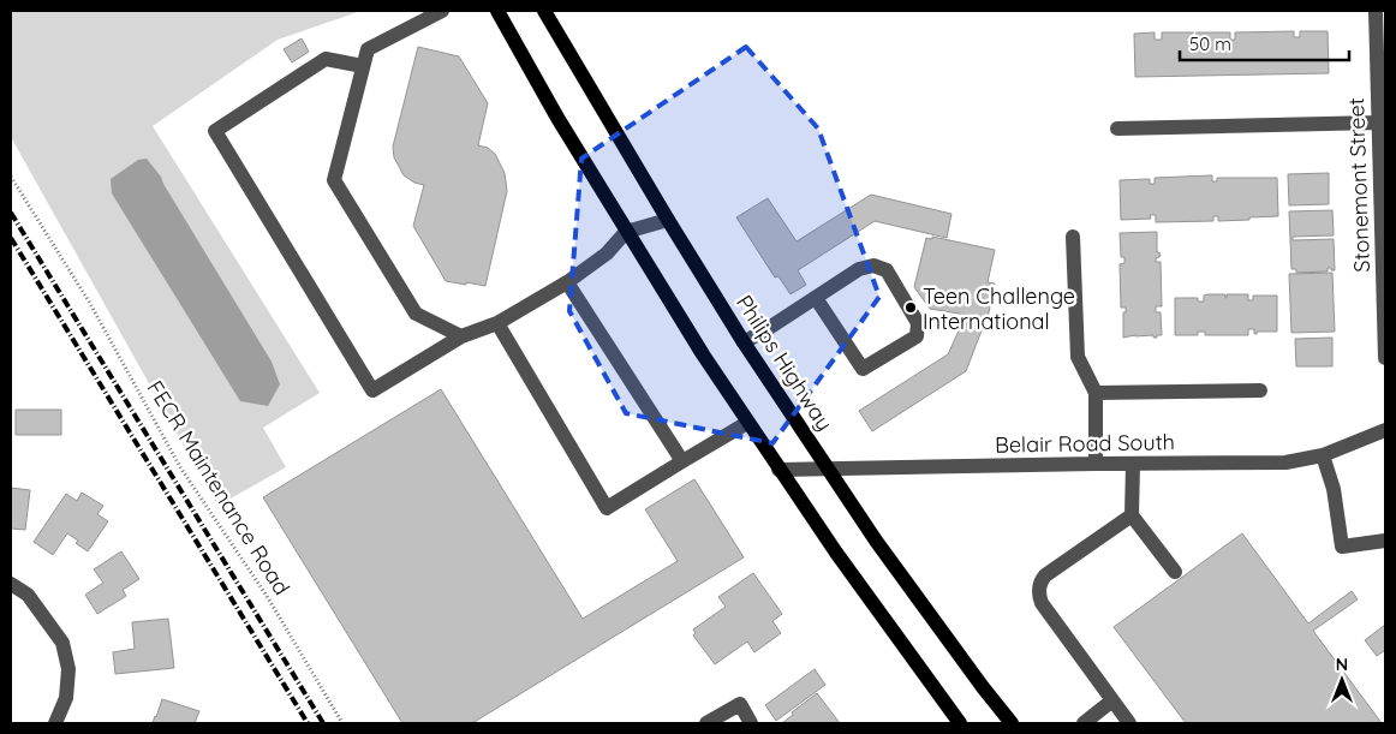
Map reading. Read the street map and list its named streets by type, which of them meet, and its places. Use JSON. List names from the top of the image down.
{
  "streets": {
    "main road": ["Philips Highway"],
    "street": ["Stonemont Street", "Belair Road South"],
    "path": ["FECR Maintenance Road"]
  },
  "crossings": [
    ["Philips Highway", "Belair Road South"]
  ],
  "places": ["Teen Challenge International"],
  "scale_bar": "50 m",
  "north": "top"
}
